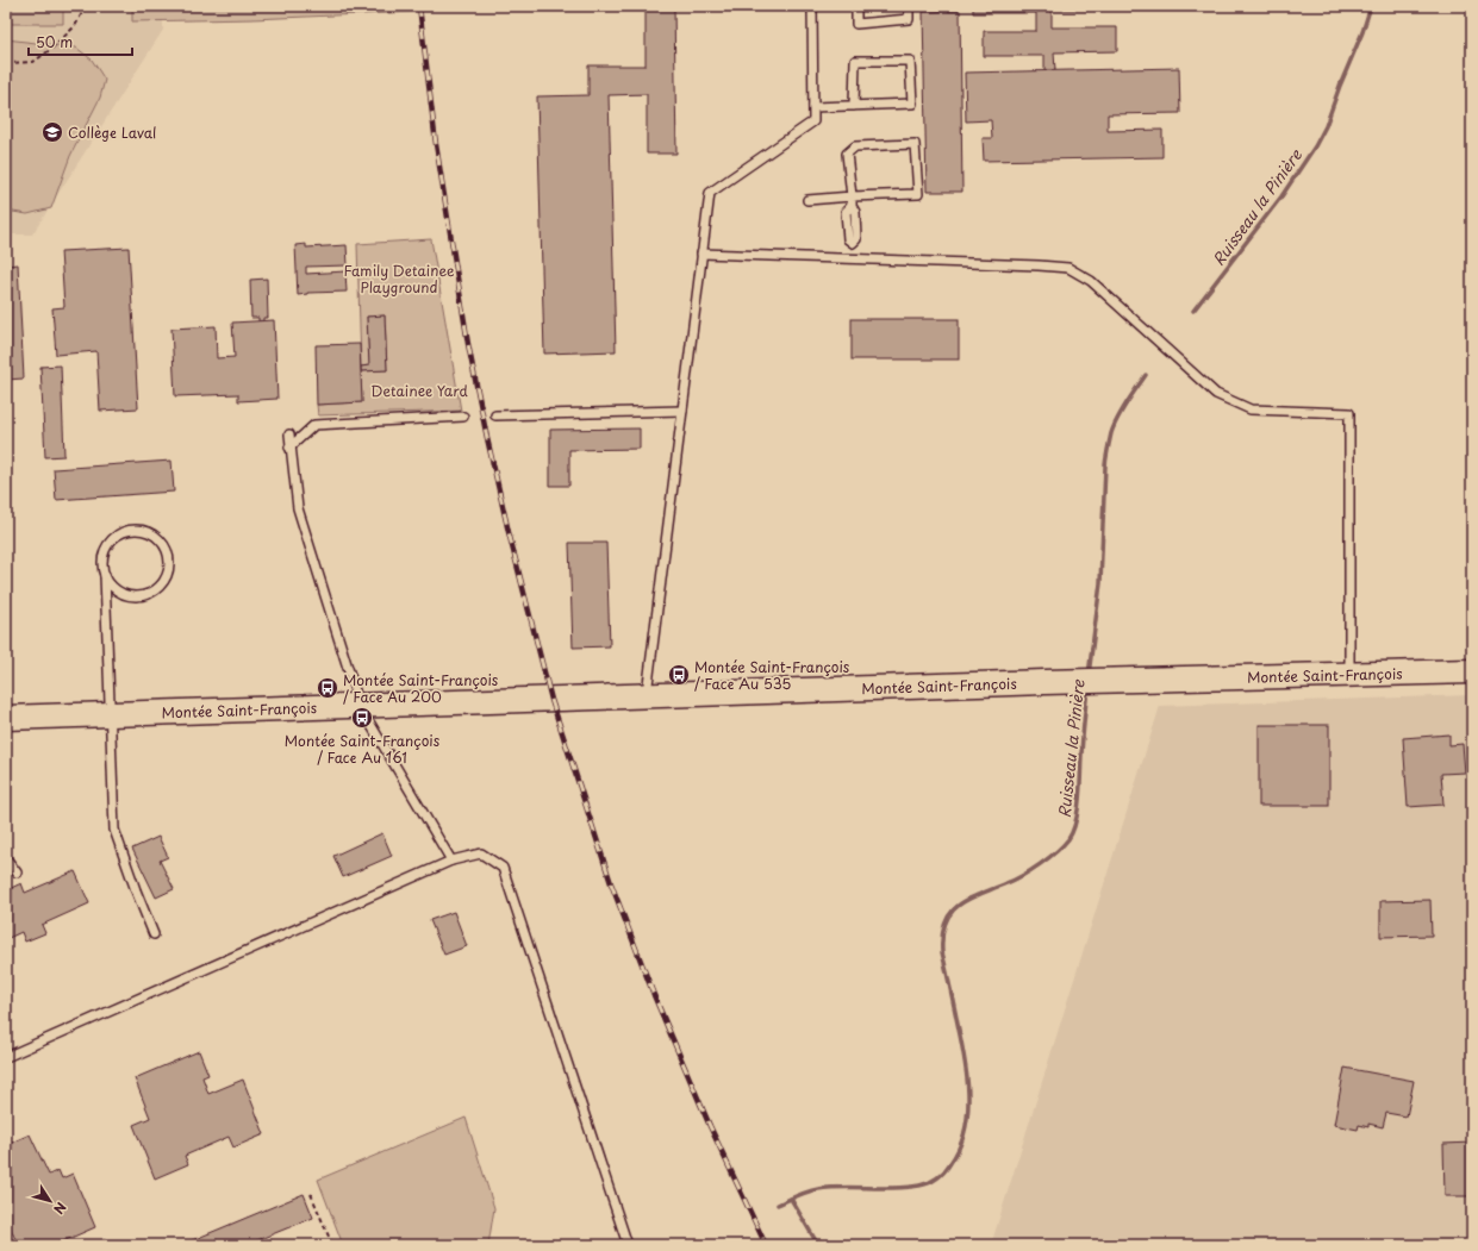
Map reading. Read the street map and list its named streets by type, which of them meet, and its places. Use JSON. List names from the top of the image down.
{
  "streets": {
    "street": ["Montée Saint-François"]
  },
  "water": ["Ruisseau la Pinière"],
  "parks": ["Family Detainee Playground", "Detainee Yard"],
  "places": {
    "school or university": ["Collège Laval"],
    "bus stop": ["Montée Saint-François / Face Au 535", "Montée Saint-François / Face Au 200", "Montée Saint-François / Face Au 161"]
  },
  "scale_bar": "50 m",
  "north": "bottom right"
}
